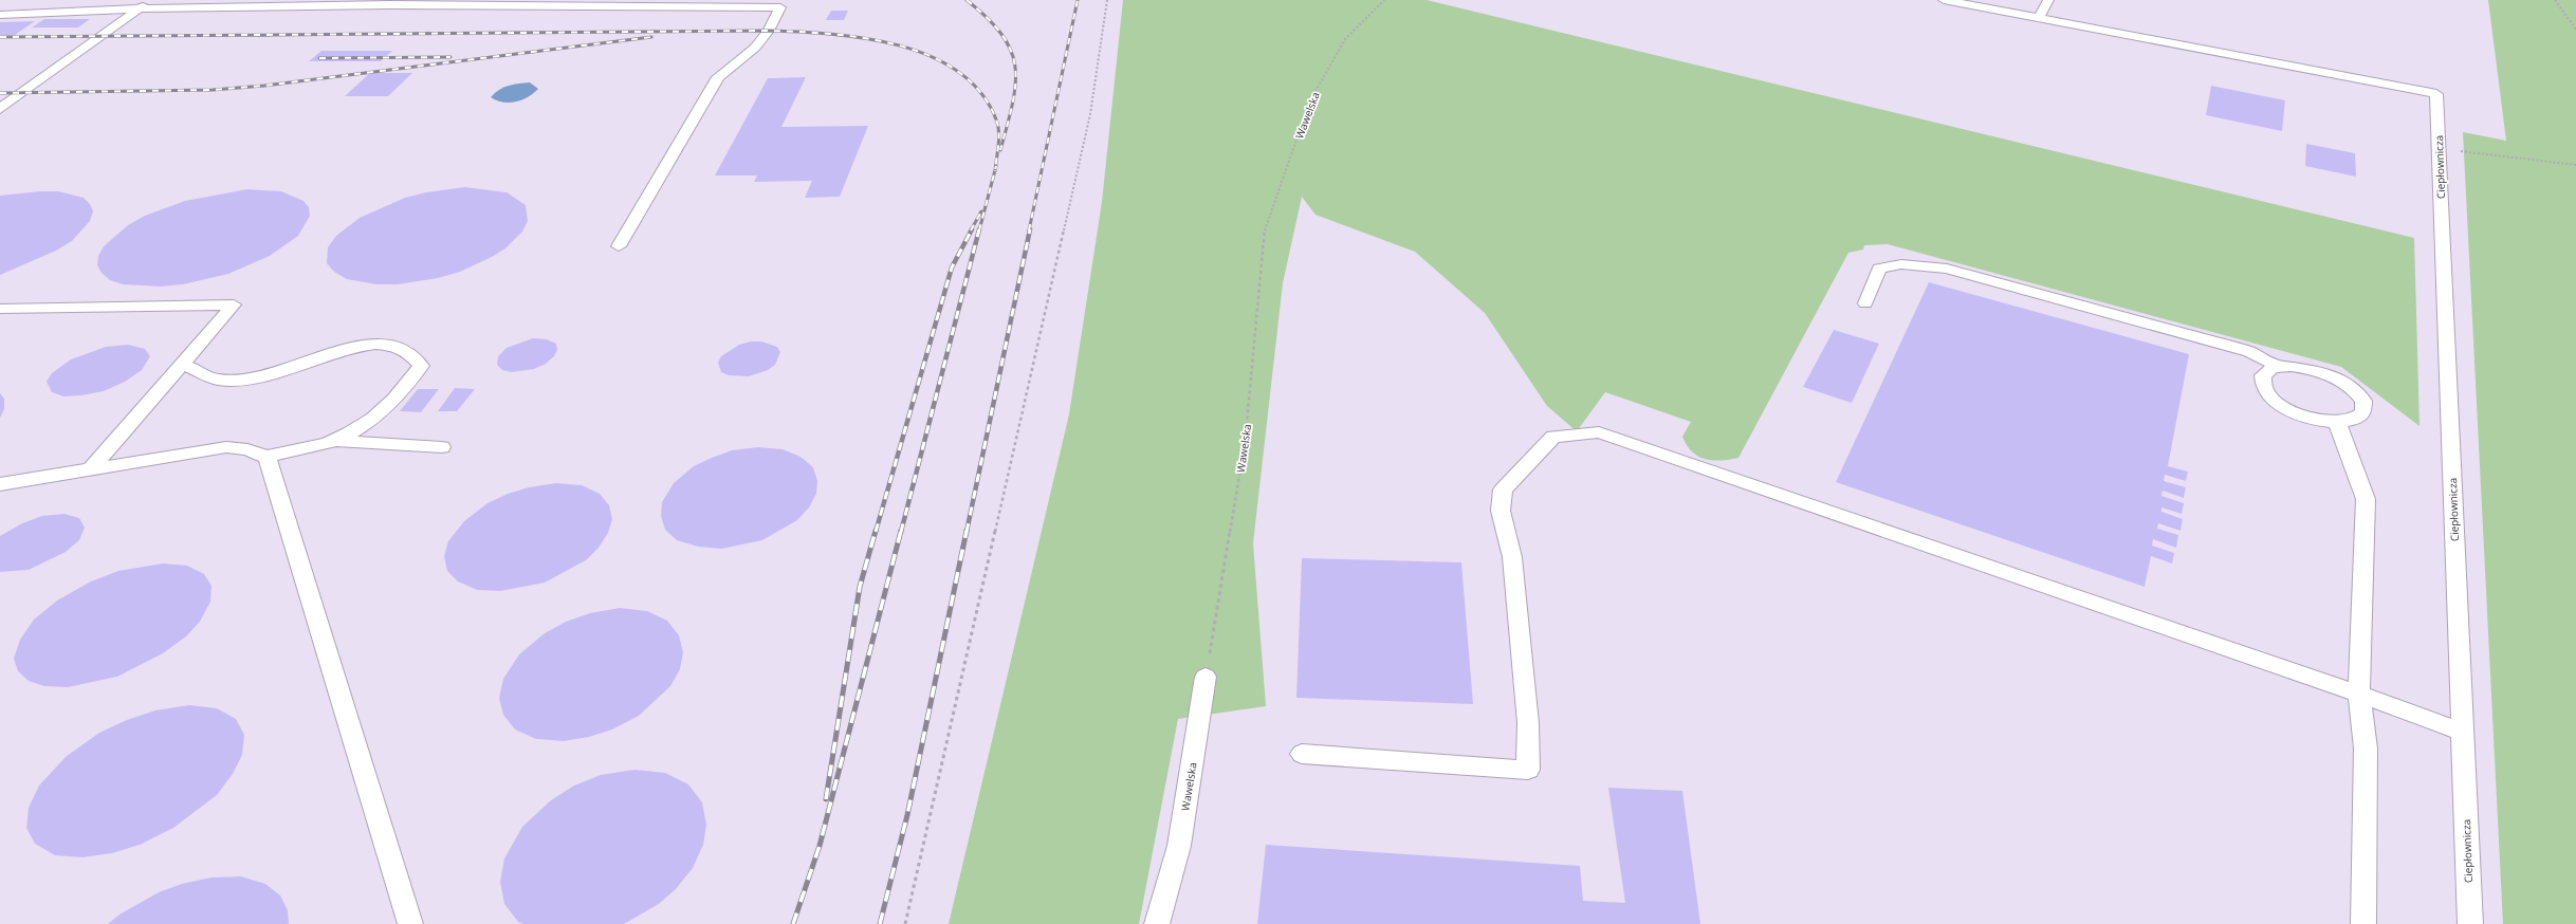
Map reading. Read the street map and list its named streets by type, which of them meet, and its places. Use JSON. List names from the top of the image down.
{
  "streets": {
    "lane": ["Wawelska", "Ciepłownicza"]
  }
}
